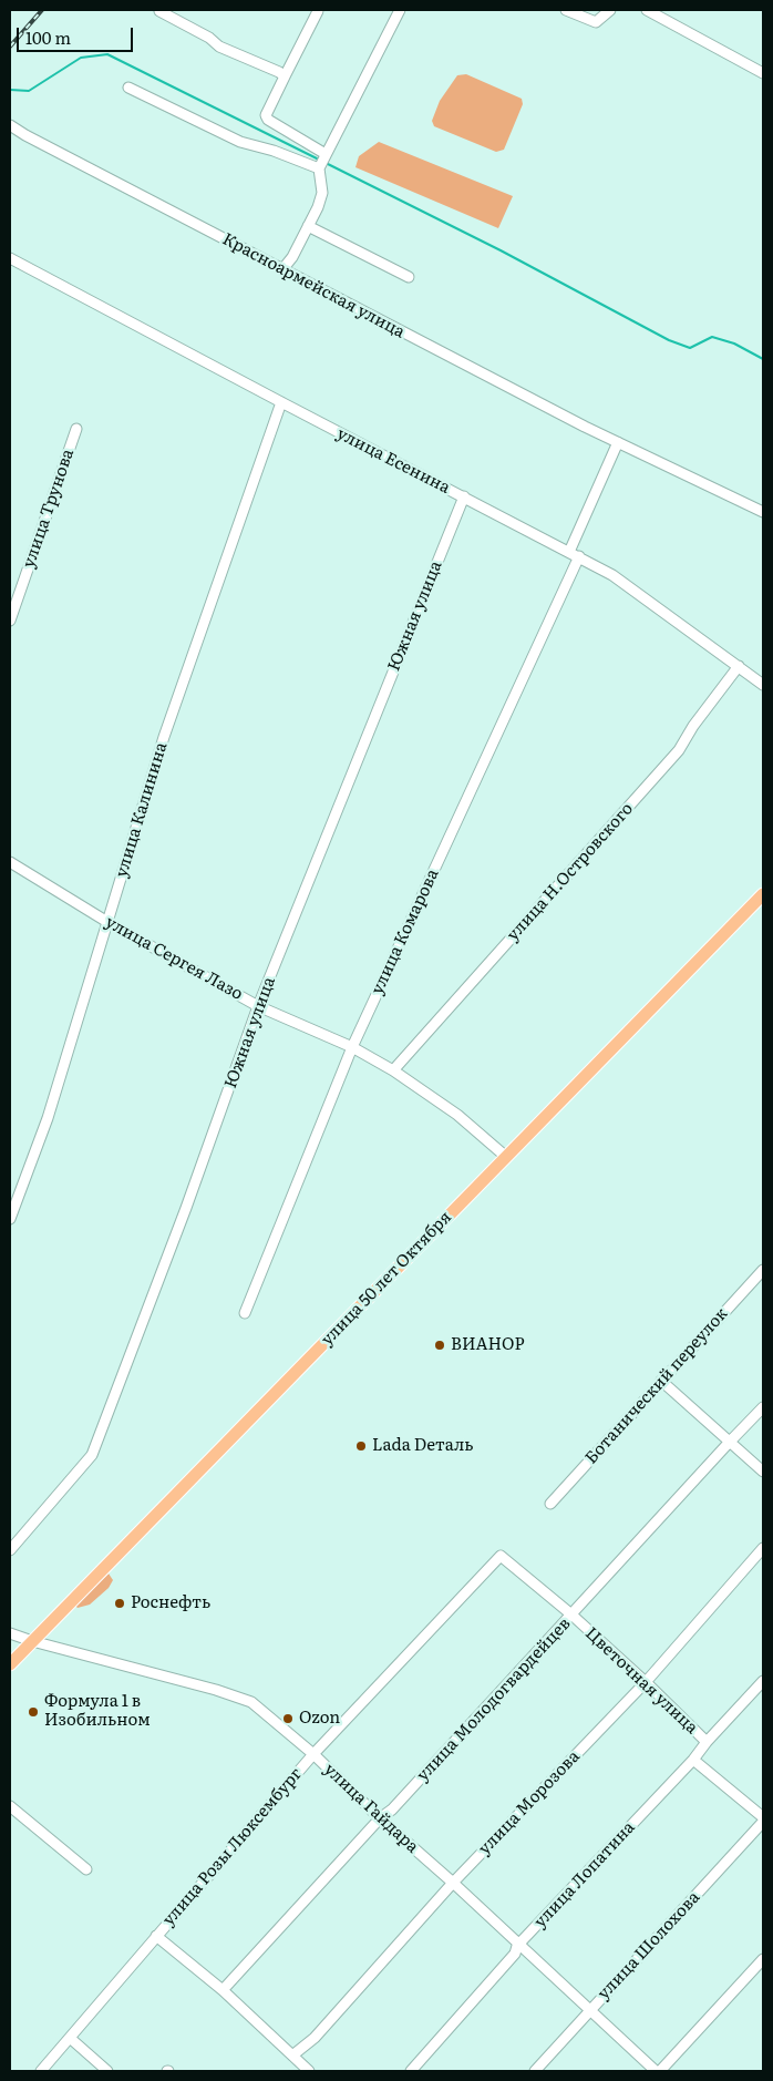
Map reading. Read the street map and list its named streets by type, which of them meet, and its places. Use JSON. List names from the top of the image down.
{
  "streets": {
    "main road": ["улица 50 лет Октября"],
    "street": [
      "Красноармейская улица",
      "улица Есенина",
      "улица Трунова",
      "Южная улица",
      "улица Калинина",
      "улица Н.Островского",
      "улица Комарова",
      "улица Сергея Лазо",
      "Ботанический переулок",
      "Цветочная улица",
      "улица Молодогвардейцев",
      "улица Морозова",
      "улица Гайдара",
      "улица Розы Люксембург",
      "улица Лопатина",
      "улица Шолохова"
    ]
  },
  "crossings": [
    ["улица Есенина", "Южная улица"],
    ["улица Есенина", "улица Калинина"],
    ["улица Есенина", "улица Н.Островского"],
    ["улица Есенина", "улица Комарова"],
    ["Южная улица", "улица Сергея Лазо"],
    ["улица Калинина", "улица Сергея Лазо"],
    ["улица Н.Островского", "улица Сергея Лазо"],
    ["улица Комарова", "улица Сергея Лазо"],
    ["улица Сергея Лазо", "улица 50 лет Октября"],
    ["улица 50 лет Октября", "улица Гайдара"],
    ["Цветочная улица", "улица Молодогвардейцев"],
    ["Цветочная улица", "улица Морозова"],
    ["Цветочная улица", "улица Розы Люксембург"],
    ["Цветочная улица", "улица Лопатина"],
    ["улица Молодогвардейцев", "улица Гайдара"],
    ["улица Морозова", "улица Гайдара"],
    ["улица Гайдара", "улица Розы Люксембург"],
    ["улица Гайдара", "улица Лопатина"],
    ["улица Гайдара", "улица Шолохова"]
  ],
  "places": [
    "ВИАНОР",
    "Lada Dеталь",
    "Роснефть",
    "Формула 1 в Изобильном",
    "Ozon"
  ],
  "scale_bar": "100 m"
}
